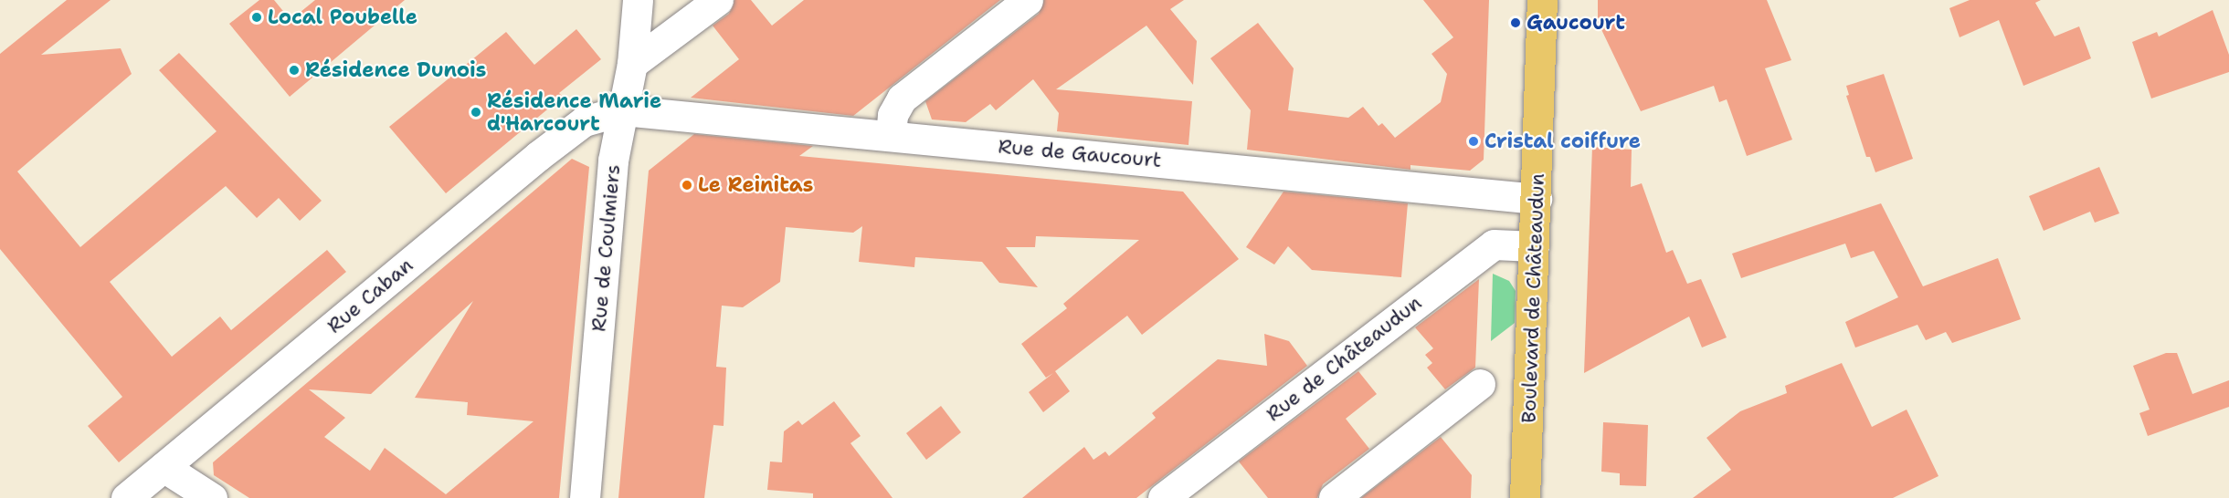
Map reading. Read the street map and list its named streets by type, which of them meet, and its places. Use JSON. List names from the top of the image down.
{
  "streets": {
    "main road": ["Boulevard de Châteaudun"],
    "street": [
      "Rue de Gaucourt",
      "Rue de Coulmiers",
      "Rue Caban",
      "Rue de Châteaudun"
    ]
  },
  "crossings": [
    ["Rue de Gaucourt", "Rue de Coulmiers"],
    ["Rue de Gaucourt", "Rue Caban"],
    ["Rue de Gaucourt", "Boulevard de Châteaudun"],
    ["Rue de Coulmiers", "Rue Caban"],
    ["Boulevard de Châteaudun", "Rue de Châteaudun"]
  ],
  "places": [
    "Local Poubelle",
    "Gaucourt",
    "Résidence Dunois",
    "Résidence Marie d'Harcourt",
    "Cristal coiffure",
    "Le Reinitas"
  ]
}
